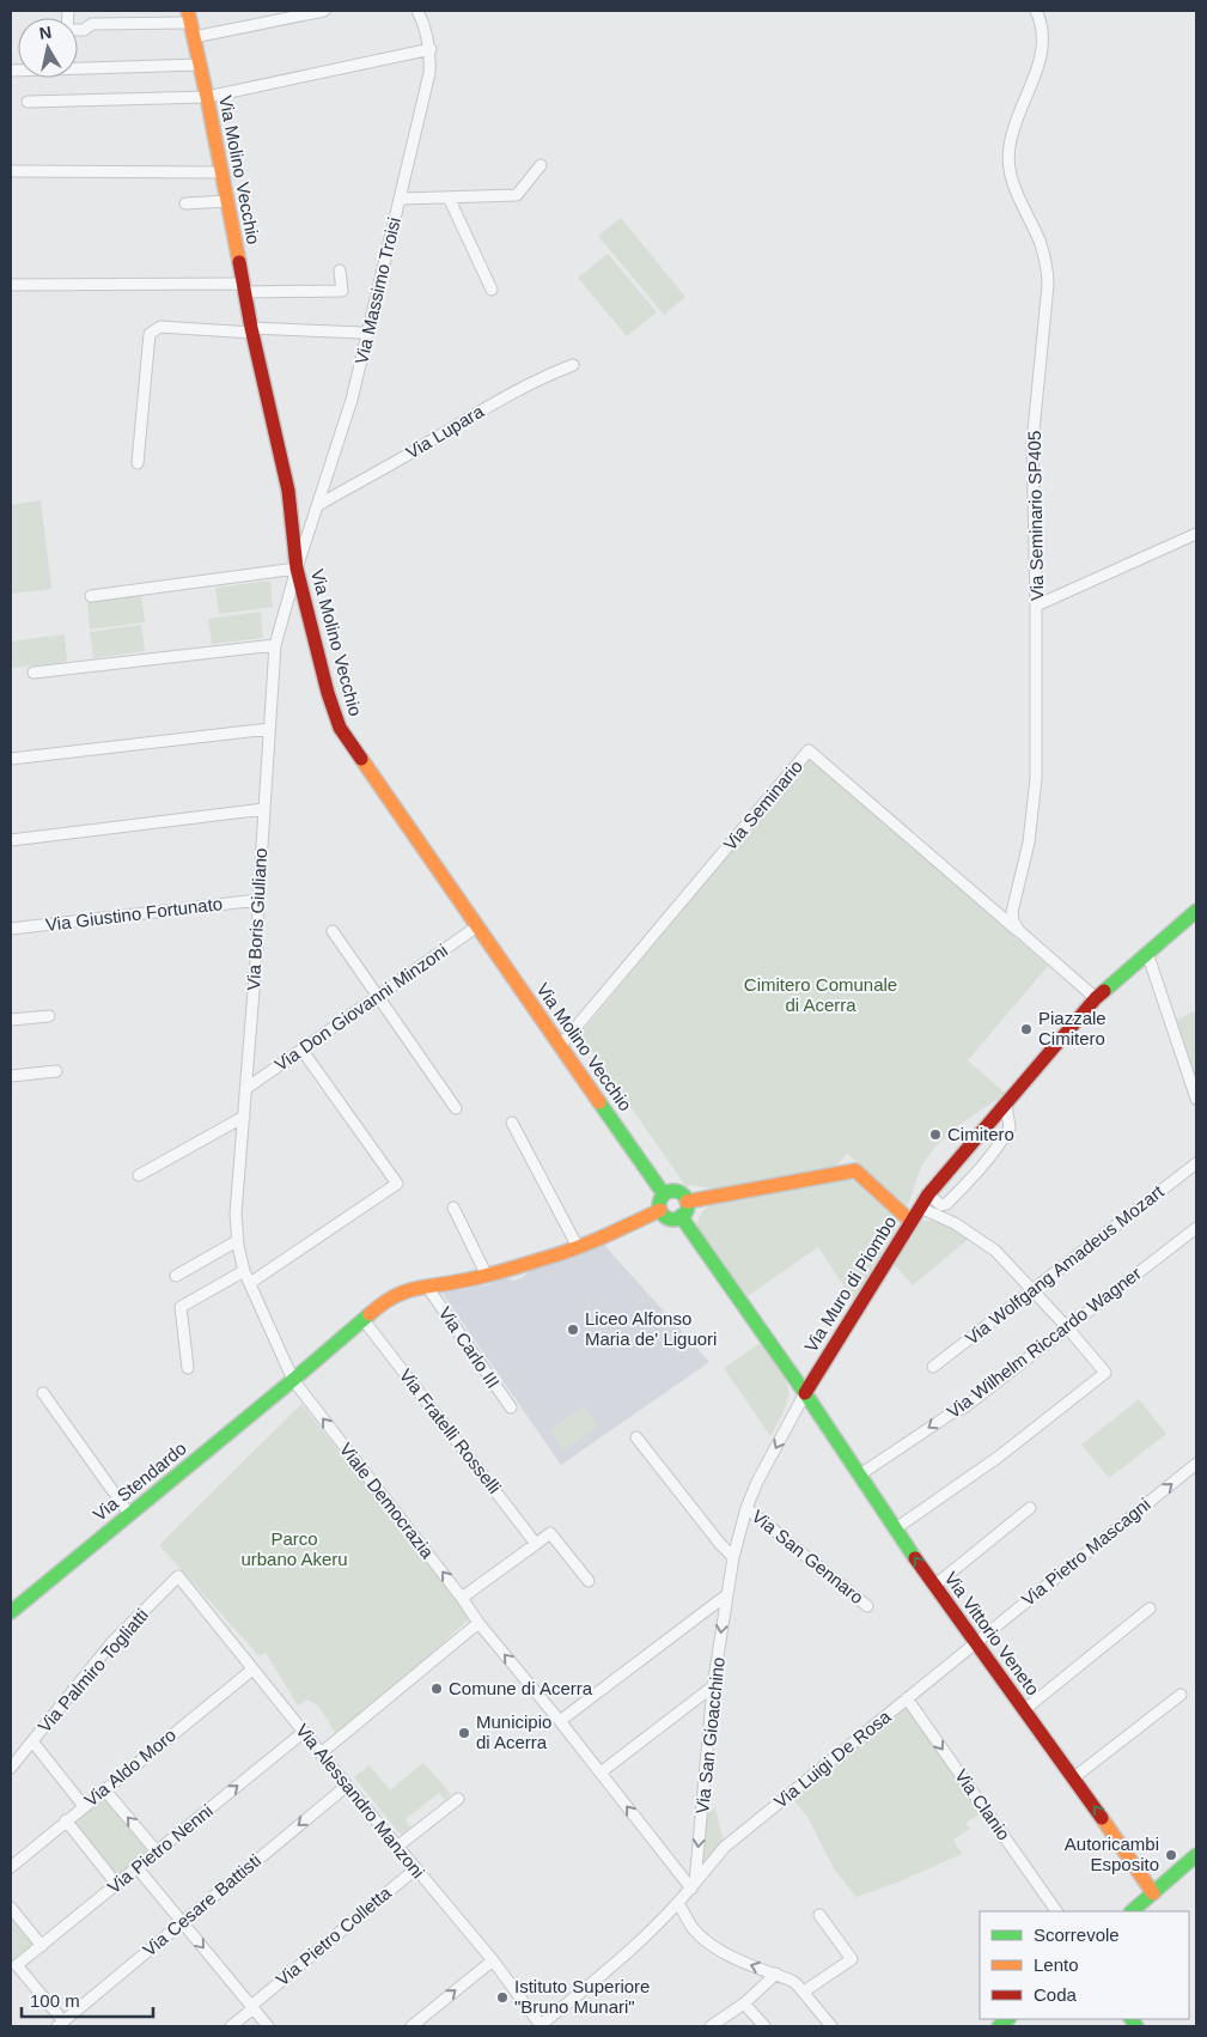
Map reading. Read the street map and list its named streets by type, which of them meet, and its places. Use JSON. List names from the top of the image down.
{
  "streets": {
    "street": [
      "Via Molino Vecchio",
      "Via Massimo Troisi",
      "Via Lupara",
      "Via Seminario SP405",
      "Via Seminario",
      "Via Giustino Fortunato",
      "Via Boris Giuliano",
      "Via Don Giovanni Minzoni",
      "Via Wolfgang Amadeus Mozart",
      "Via Muro di Piombo",
      "Via Wilhelm Riccardo Wagner",
      "Via Carlo III",
      "Via Fratelli Rosselli",
      "Via Stendardo",
      "Viale Democrazia",
      "Via Pietro Mascagni",
      "Via San Gennaro",
      "Via Vittorio Veneto",
      "Via Palmiro Togliatti",
      "Via San Gioacchino",
      "Via Luigi De Rosa",
      "Via Aldo Moro",
      "Via Alessandro Manzoni",
      "Via Clanio",
      "Via Pietro Nenni",
      "Via Cesare Battisti",
      "Via Pietro Colletta"
    ]
  },
  "crossings": [
    ["Via Molino Vecchio", "Via Massimo Troisi"],
    ["Via Molino Vecchio", "Via Seminario"],
    ["Via Molino Vecchio", "Via Boris Giuliano"],
    ["Via Molino Vecchio", "Via Don Giovanni Minzoni"],
    ["Via Molino Vecchio", "Via Stendardo"],
    ["Via Massimo Troisi", "Via Lupara"],
    ["Via Massimo Troisi", "Via Boris Giuliano"],
    ["Via Seminario SP405", "Via Seminario"],
    ["Via Giustino Fortunato", "Via Boris Giuliano"],
    ["Via Boris Giuliano", "Via Don Giovanni Minzoni"],
    ["Via Boris Giuliano", "Via Stendardo"],
    ["Via Boris Giuliano", "Viale Democrazia"],
    ["Via Muro di Piombo", "Via Vittorio Veneto"],
    ["Via Muro di Piombo", "Via San Gioacchino"],
    ["Via Wilhelm Riccardo Wagner", "Via Vittorio Veneto"],
    ["Via Carlo III", "Via Stendardo"],
    ["Via Fratelli Rosselli", "Via Stendardo"],
    ["Via Stendardo", "Viale Democrazia"],
    ["Viale Democrazia", "Via San Gioacchino"],
    ["Viale Democrazia", "Via Luigi De Rosa"],
    ["Via Pietro Mascagni", "Via Vittorio Veneto"],
    ["Via Pietro Mascagni", "Via Luigi De Rosa"],
    ["Via San Gennaro", "Via San Gioacchino"],
    ["Via Vittorio Veneto", "Via San Gioacchino"],
    ["Via Vittorio Veneto", "Via Luigi De Rosa"],
    ["Via Palmiro Togliatti", "Via Alessandro Manzoni"],
    ["Via San Gioacchino", "Via Luigi De Rosa"],
    ["Via Luigi De Rosa", "Via Clanio"],
    ["Via Aldo Moro", "Via Alessandro Manzoni"],
    ["Via Alessandro Manzoni", "Via Pietro Nenni"],
    ["Via Alessandro Manzoni", "Via Cesare Battisti"],
    ["Via Alessandro Manzoni", "Via Pietro Colletta"],
    ["Via Pietro Nenni", "Via Cesare Battisti"]
  ],
  "one_way": [
    "Via Wilhelm Riccardo Wagner",
    "Viale Democrazia",
    "Via San Gioacchino",
    "Via Clanio",
    "Via Pietro Nenni",
    "Via Cesare Battisti"
  ],
  "parks": ["Cimitero Comunale di Acerra", "Parco urbano Akeru"],
  "places": [
    "Piazzale Cimitero",
    "Cimitero",
    "Liceo Alfonso Maria de' Liguori",
    "Comune di Acerra",
    "Municipio di Acerra",
    "Autoricambi Esposito",
    "Istituto Superiore \"Bruno Munari\""
  ],
  "legend": ["Scorrevole", "Lento", "Coda"],
  "scale_bar": "100 m",
  "north": "top"
}
